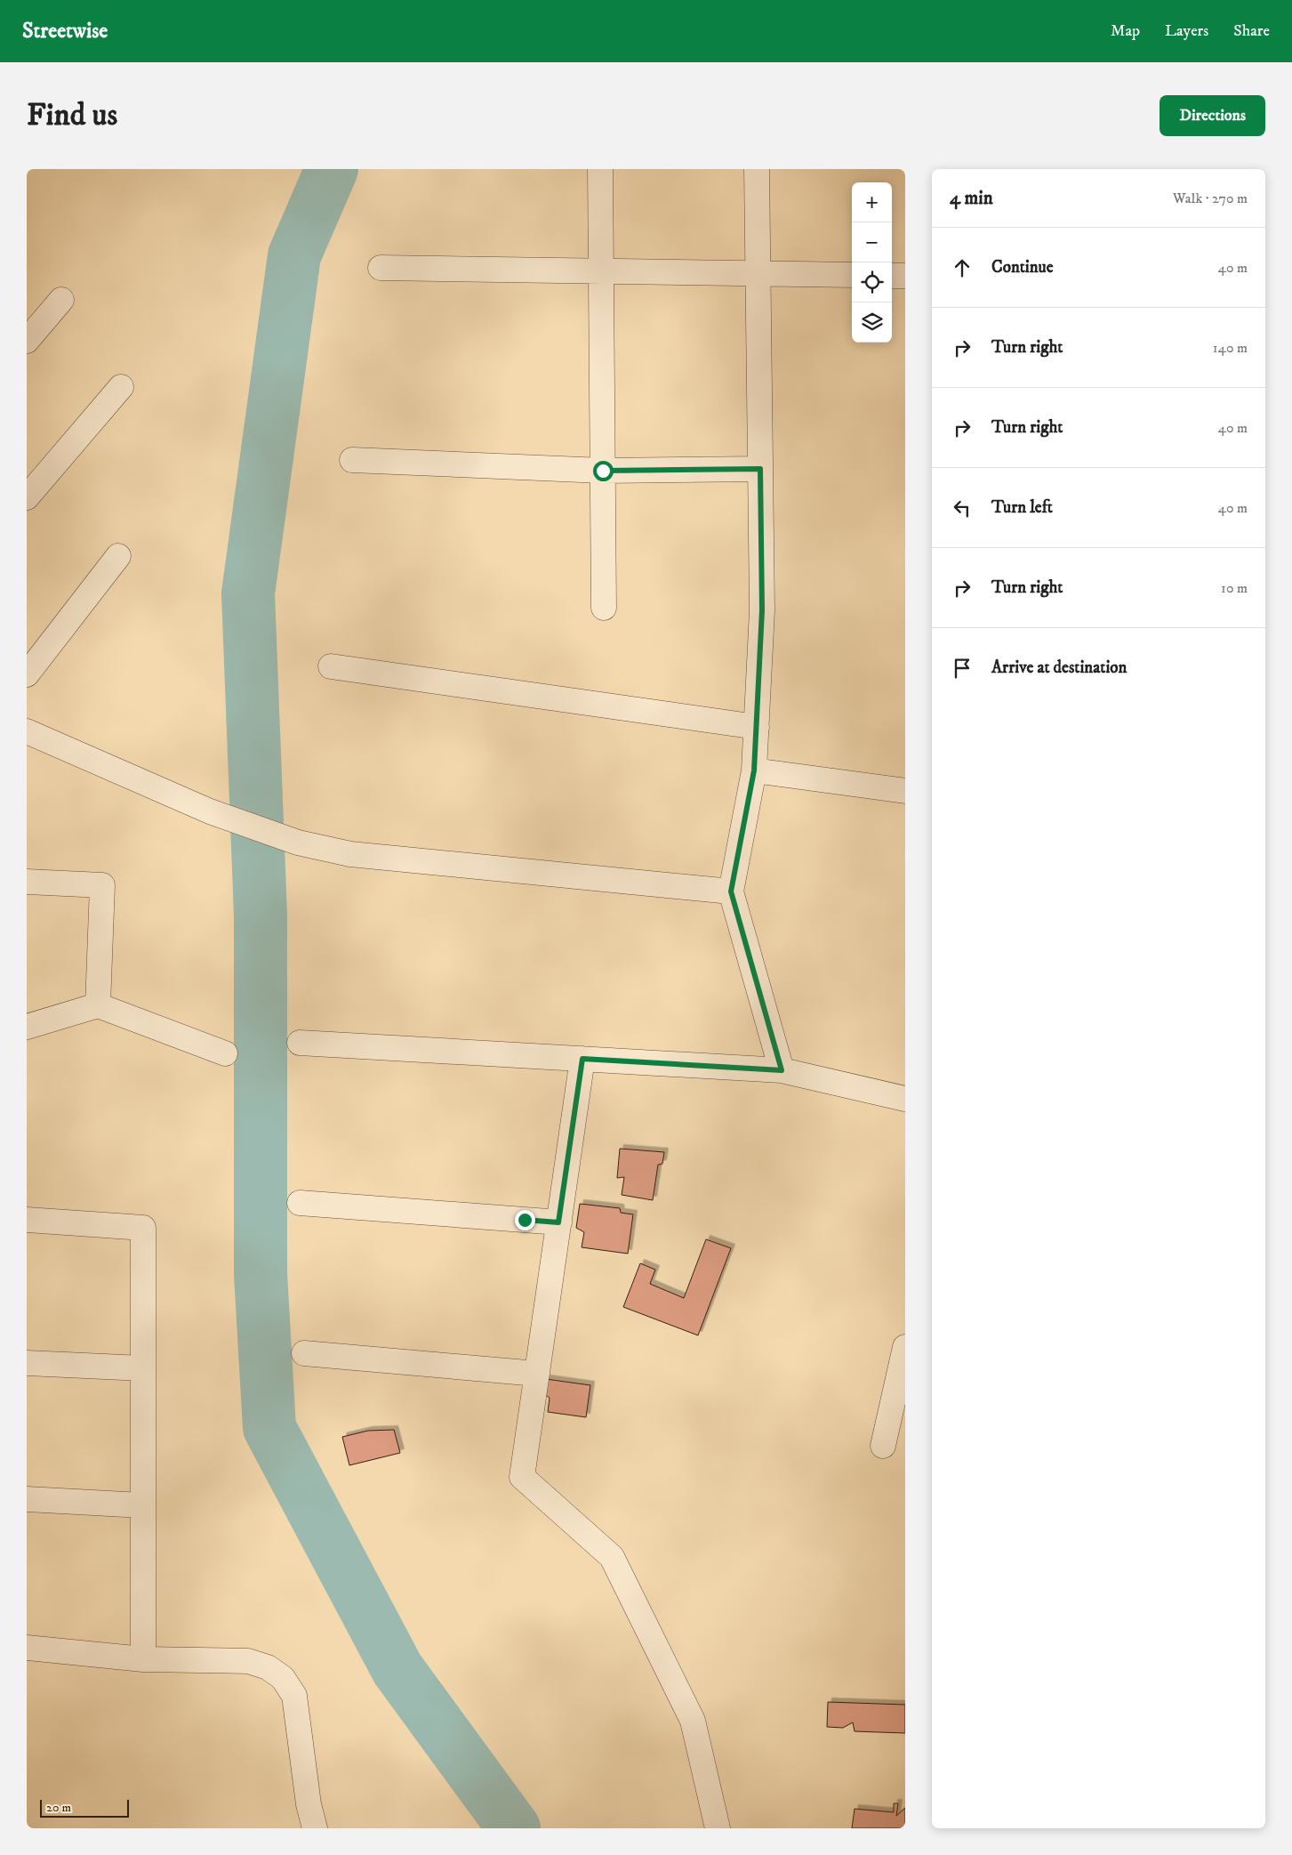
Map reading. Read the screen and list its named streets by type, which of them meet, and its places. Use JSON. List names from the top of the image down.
{
  "scale_bar": "20 m",
  "page": {
    "header": "Streetwise",
    "nav": ["Map", "Layers", "Share"],
    "buttons": "Directions",
    "title": "Find us",
    "heading": ["4 min", "Walk · 270 m"],
    "map_buttons": ["+", "−"],
    "list": [
      ["Continue", "40 m"],
      ["Turn right", "140 m"],
      ["Turn right", "40 m"],
      ["Turn left", "40 m"],
      ["Turn right", "10 m"],
      "Arrive at destination"
    ],
    "scale": "20 m"
  }
}
